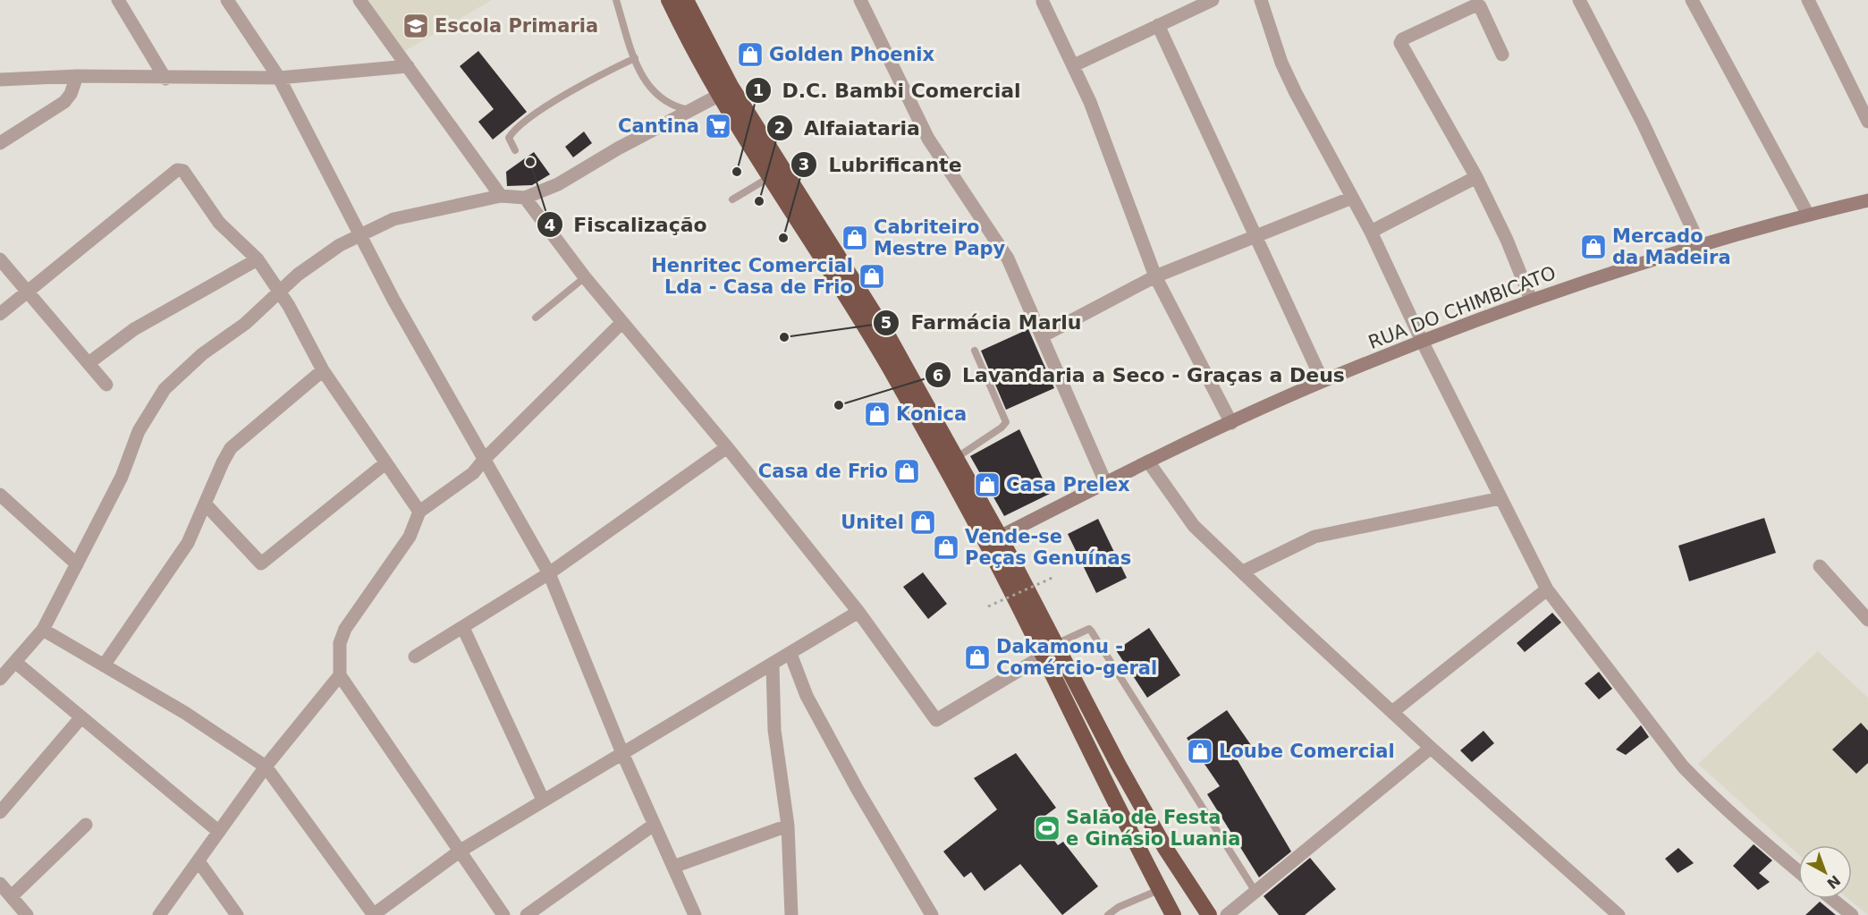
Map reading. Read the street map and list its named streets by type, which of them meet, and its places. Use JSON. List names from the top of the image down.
{
  "streets": {
    "street": ["RUA DO CHIMBICATO"]
  },
  "places": {
    "school or university": ["Escola Primaria"],
    "shop": [
      "Golden Phoenix",
      "Cabriteiro Mestre Papy",
      "Mercado da Madeira",
      "Henritec Comercial Lda - Casa de Frio",
      "Konica",
      "Casa de Frio",
      "Casa Prelex",
      "Unitel",
      "Vende-se Peças Genuínas",
      "Dakamonu - Comércio-geral",
      "Loube Comercial"
    ],
    "supermarket": ["Cantina"],
    "other": [
      "Fiscalização",
      "D.C. Bambi Comercial",
      "Alfaiataria",
      "Lubrificante",
      "Farmácia Marlu",
      "Lavandaria a Seco - Graças a Deus"
    ],
    "sports": ["Salão de Festa e Ginásio Luania"]
  },
  "north": "bottom right"
}
